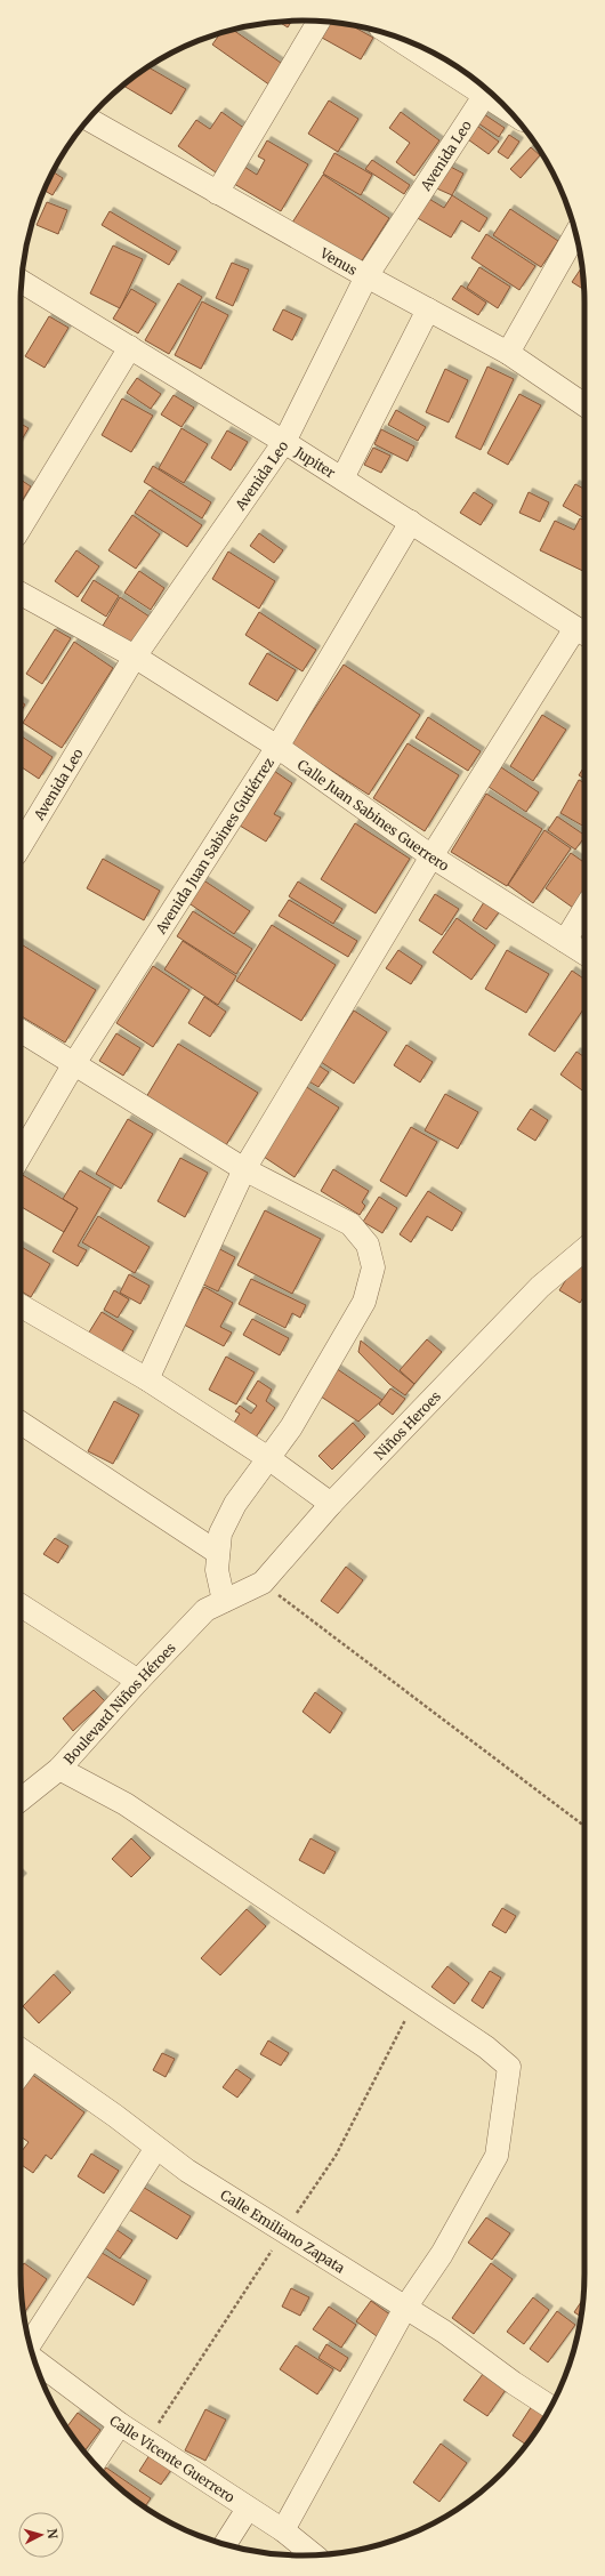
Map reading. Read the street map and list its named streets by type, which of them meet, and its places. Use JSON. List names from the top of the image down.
{
  "streets": {
    "street": [
      "Avenida Leo",
      "Venus",
      "Jupiter",
      "Calle Juan Sabines Guerrero",
      "Avenida Juan Sabines Gutiérrez",
      "Niños Heroes",
      "Boulevard Niños Héroes",
      "Calle Emiliano Zapata",
      "Calle Vicente Guerrero"
    ]
  },
  "crossings": [
    ["Avenida Leo", "Venus"],
    ["Avenida Leo", "Jupiter"],
    ["Avenida Leo", "Calle Juan Sabines Guerrero"],
    ["Jupiter", "Avenida Juan Sabines Gutiérrez"],
    ["Calle Juan Sabines Guerrero", "Avenida Juan Sabines Gutiérrez"],
    ["Niños Heroes", "Boulevard Niños Héroes"]
  ],
  "north": "right"
}
